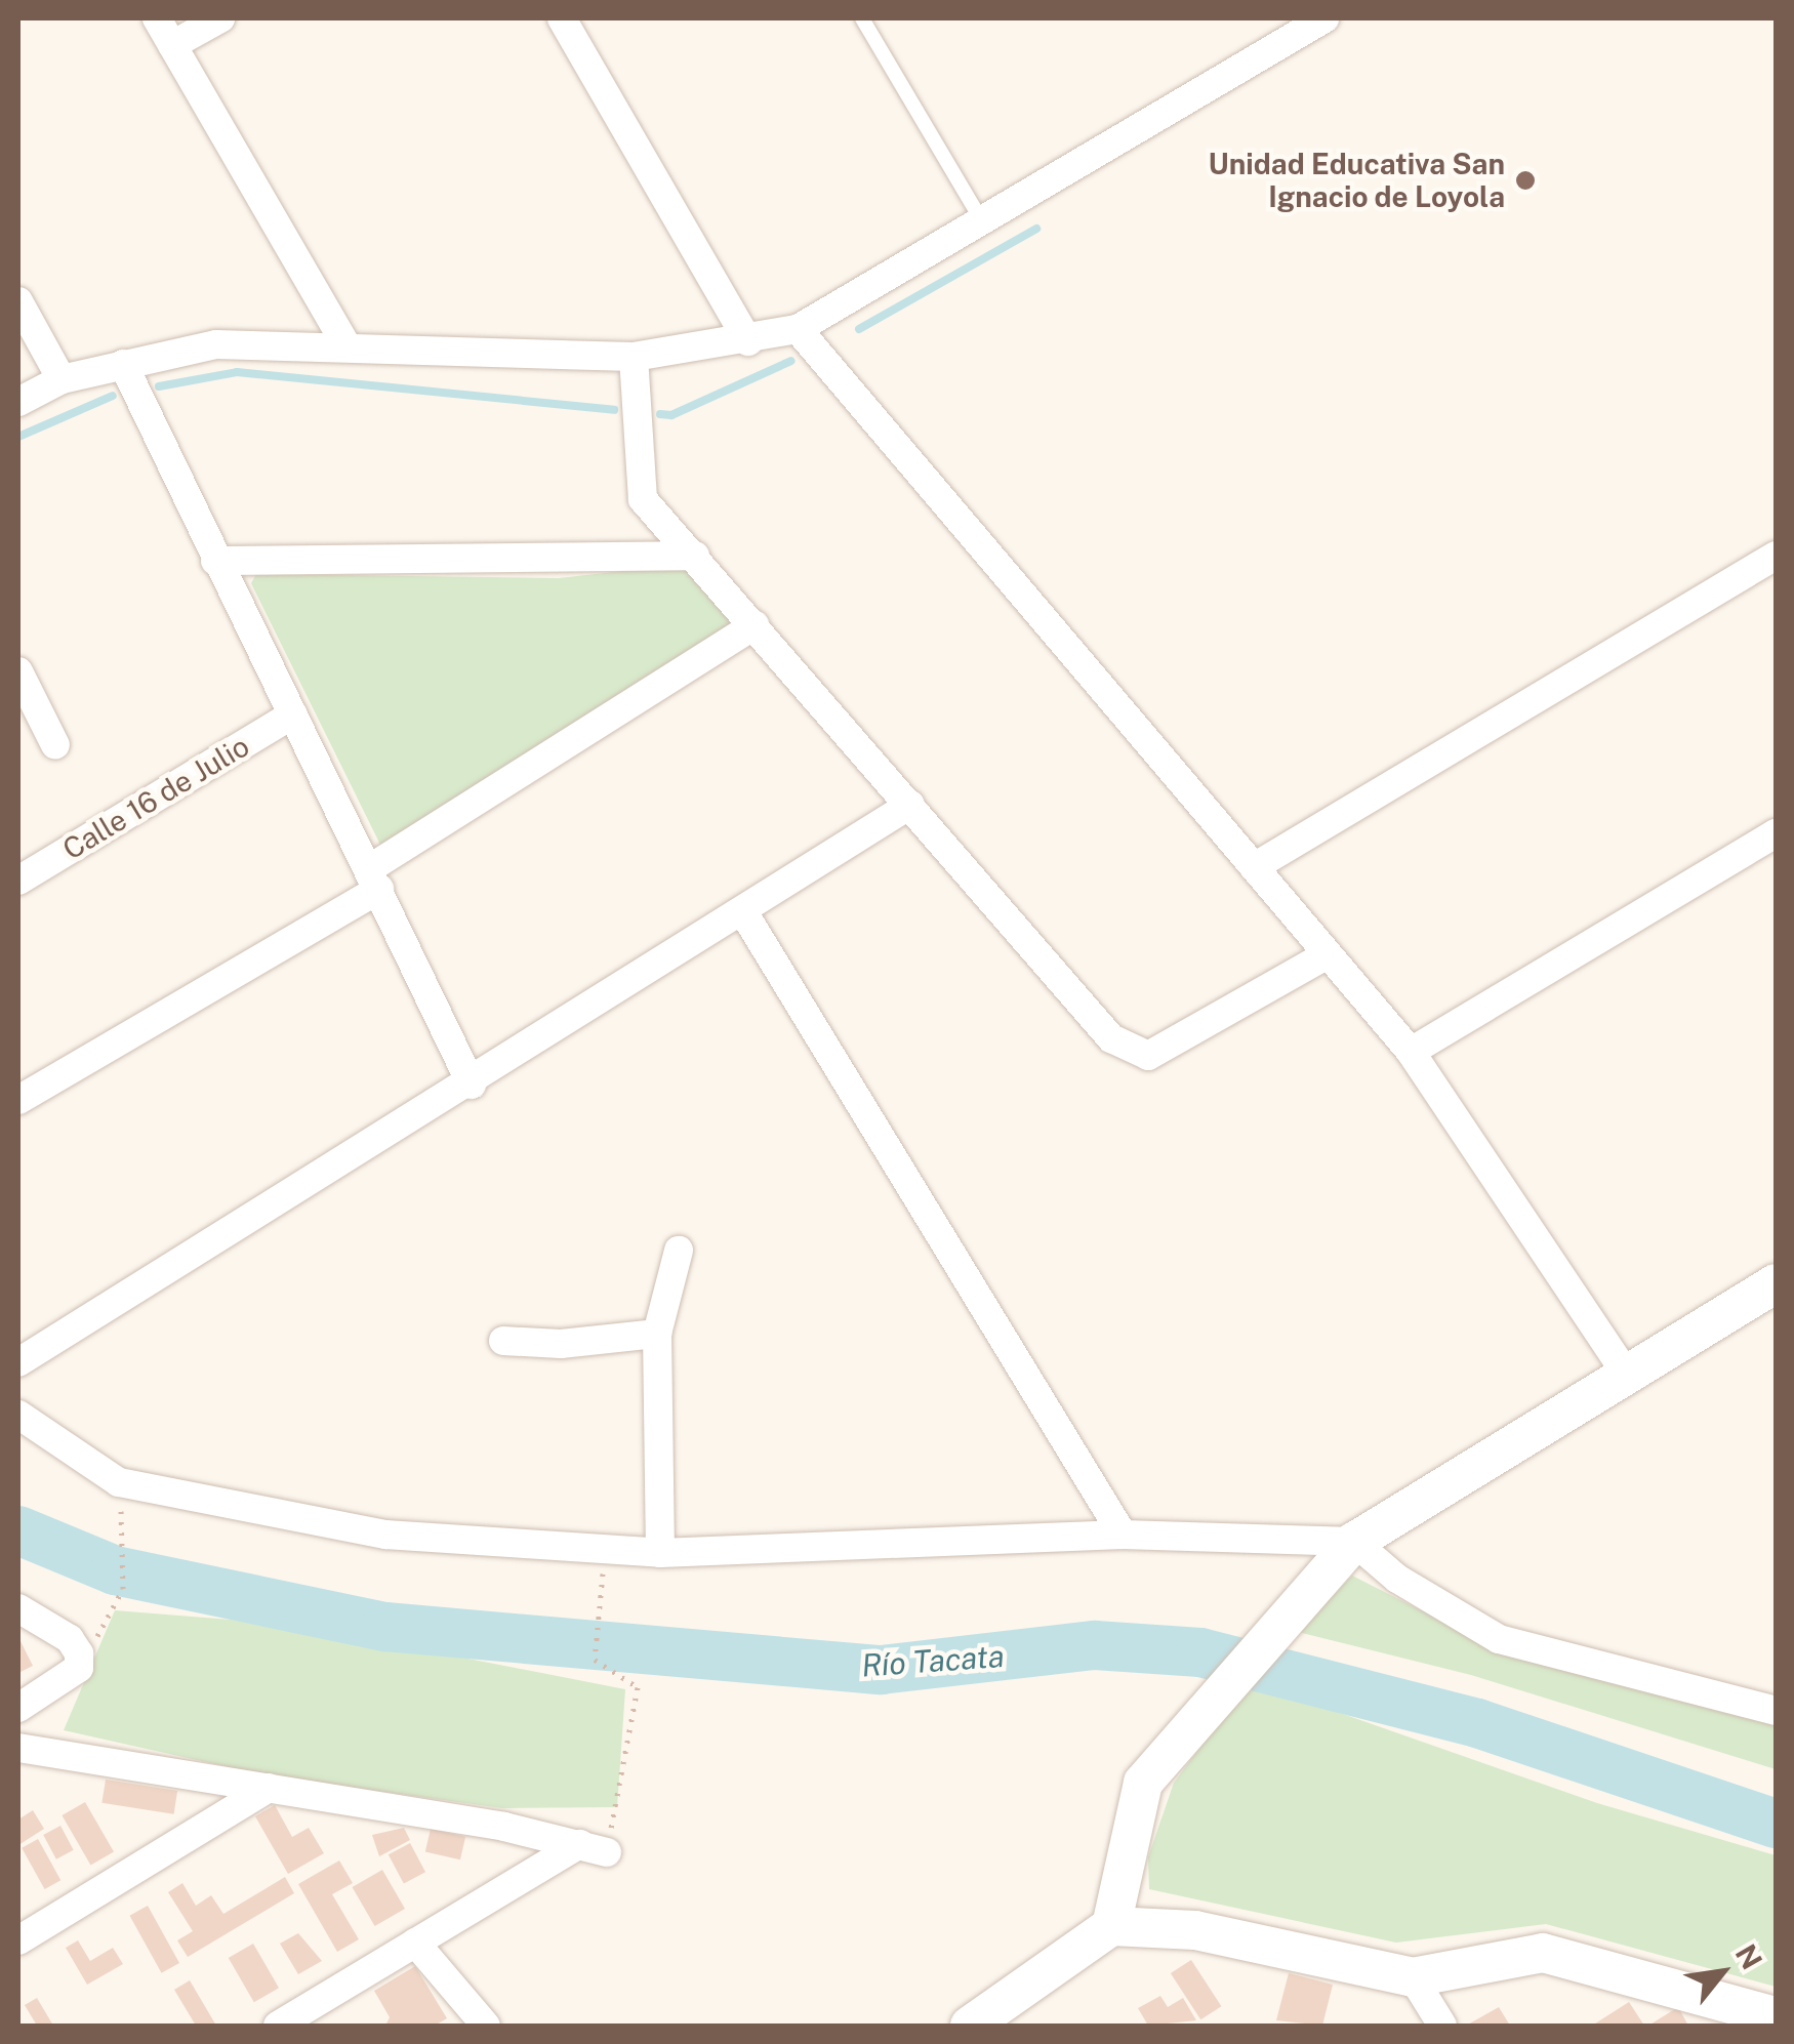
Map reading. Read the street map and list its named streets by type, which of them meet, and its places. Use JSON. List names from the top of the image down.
{
  "streets": {
    "street": ["Calle 16 de Julio"]
  },
  "water": ["Río Tacata"],
  "places": ["Unidad Educativa San Ignacio de Loyola"],
  "north": "top right"
}
